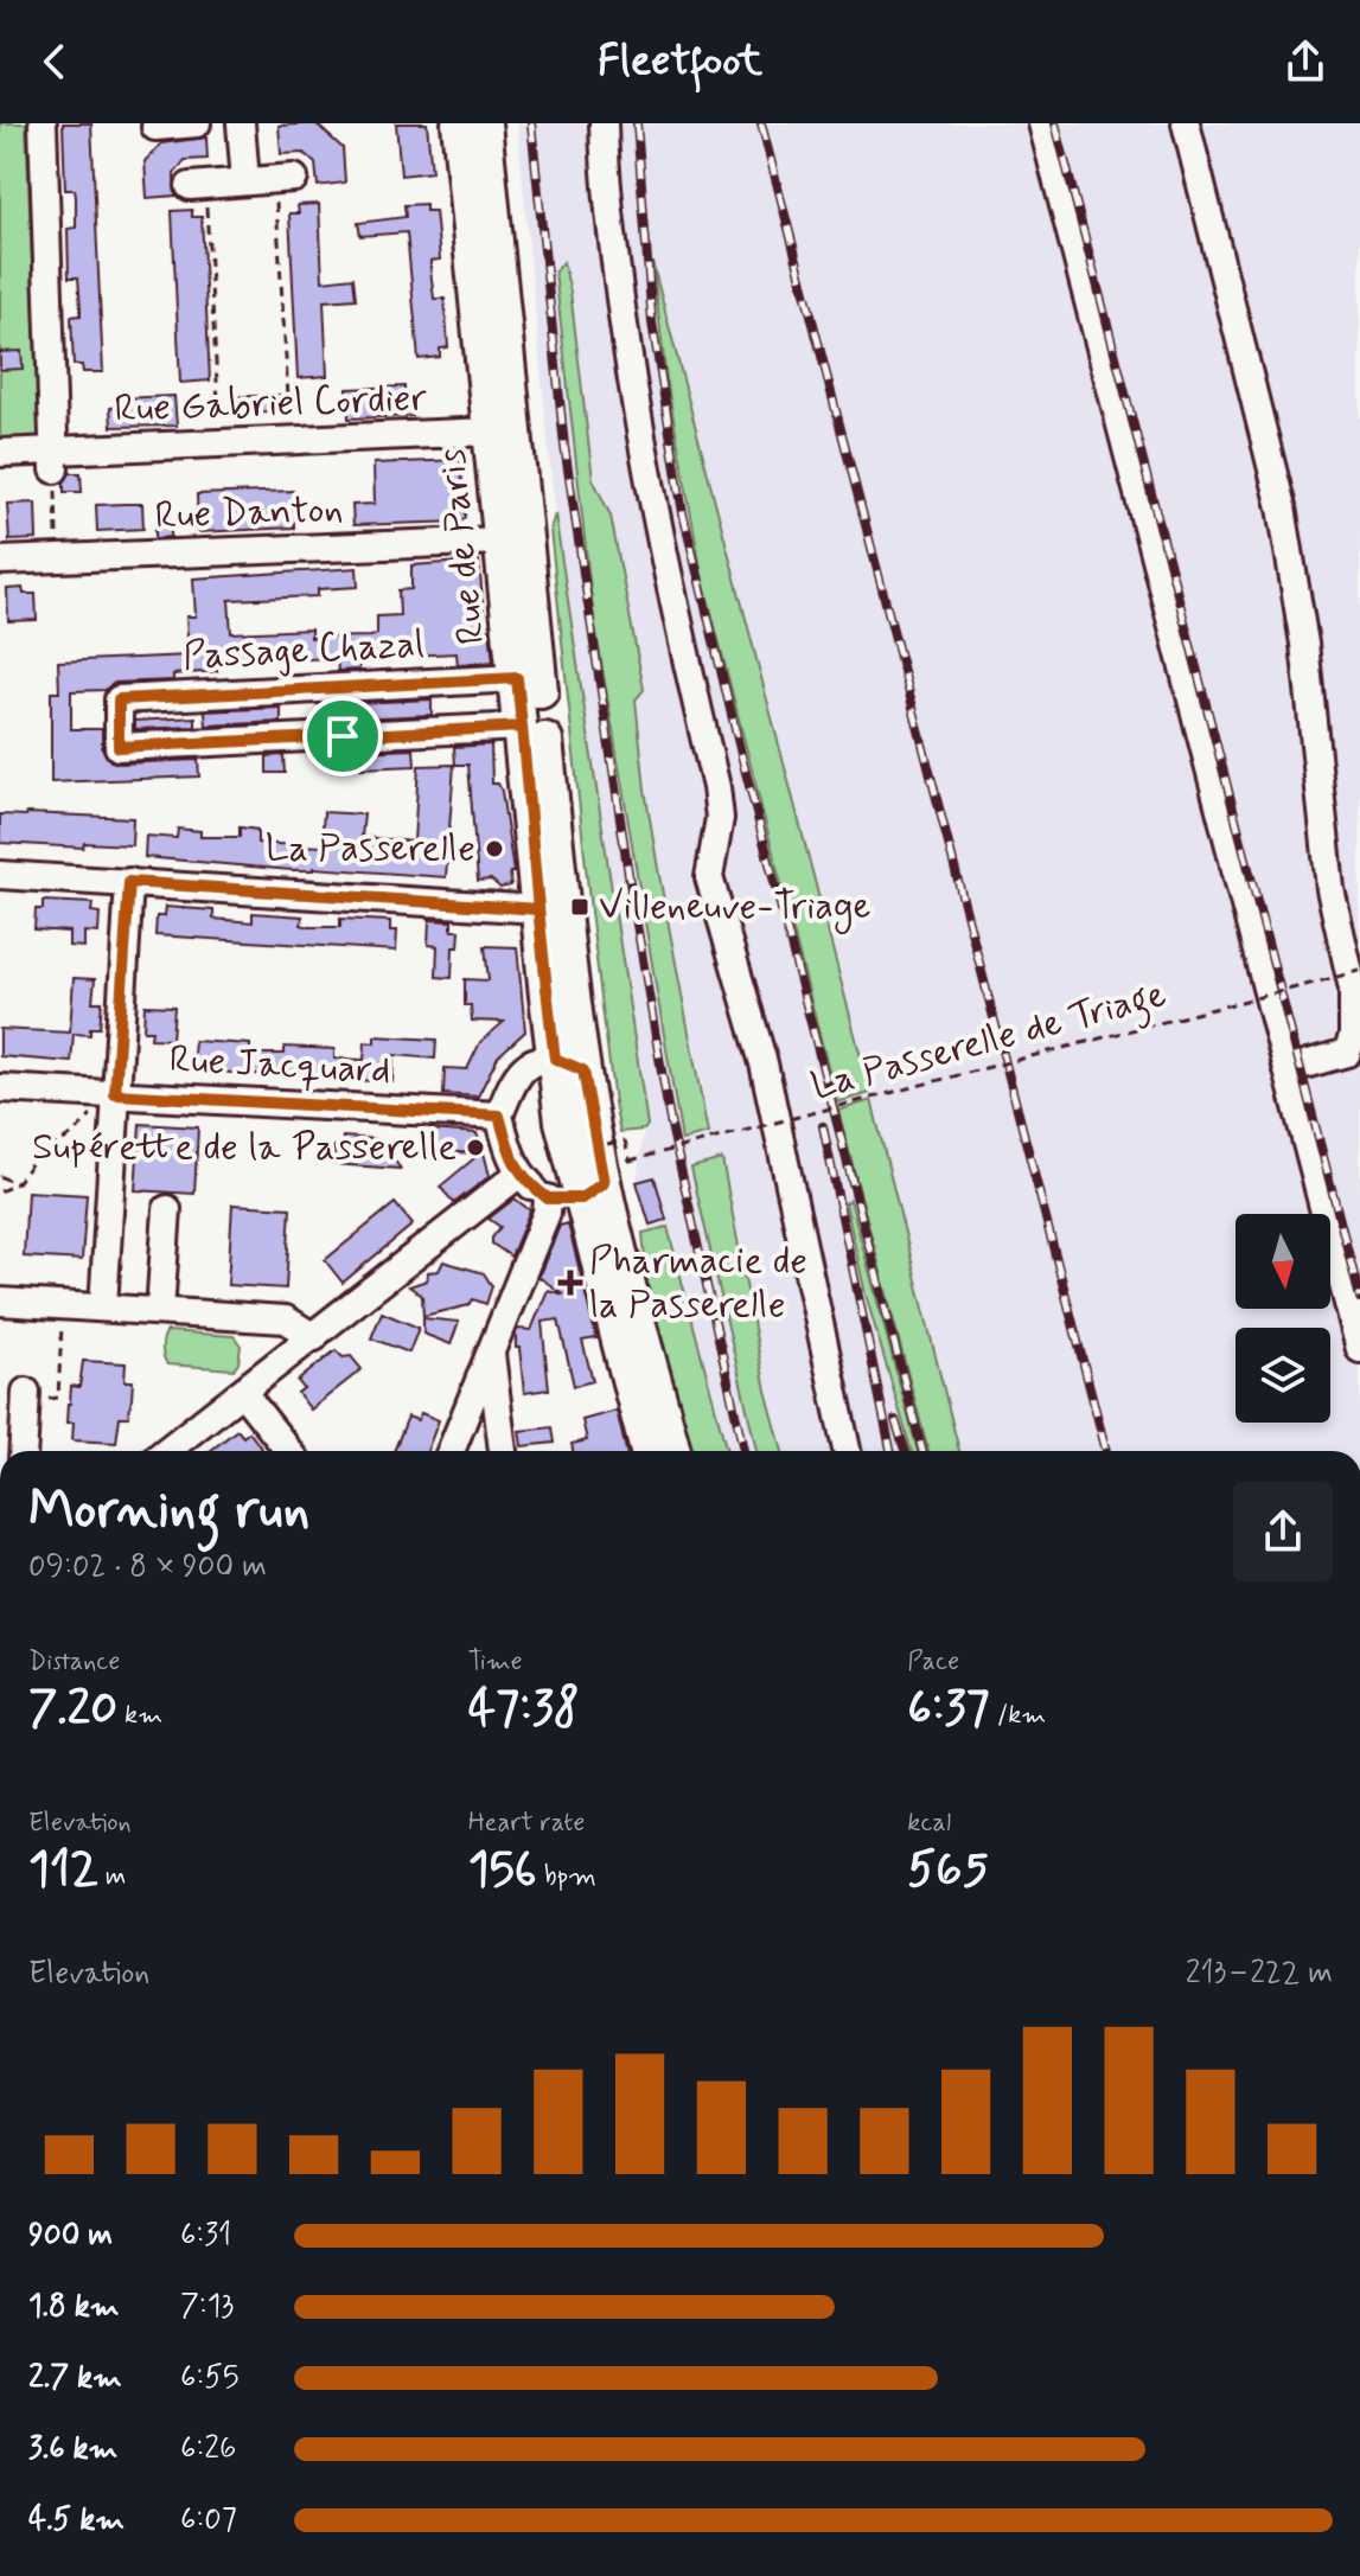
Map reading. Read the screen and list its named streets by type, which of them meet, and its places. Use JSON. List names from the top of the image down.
{
  "streets": {
    "main road": ["Rue de Paris"],
    "street": [
      "Rue Gabriel Cordier",
      "Rue Danton",
      "Passage Chazal",
      "Rue Jacquard"
    ],
    "path": ["La Passerelle de Triage"]
  },
  "crossings": [
    ["Rue Gabriel Cordier", "Rue de Paris"],
    ["Rue Danton", "Rue de Paris"],
    ["Rue de Paris", "Passage Chazal"]
  ],
  "places": {
    "other": ["La Passerelle", "Supérette de la Passerelle"],
    "transit": ["Villeneuve-Triage"],
    "health": ["Pharmacie de la Passerelle"]
  },
  "north": "bottom",
  "page": {
    "header": "Fleetfoot",
    "heading": ["Morning run", "09:02 · 8 × 900 m"],
    "stats": [
      ["Distance", "7.20 km"],
      ["Time", "47:38"],
      ["Pace", "6:37 /km"],
      ["Elevation", "112 m"],
      ["Heart rate", "156 bpm"],
      ["kcal", "565"]
    ],
    "chart": ["Elevation", "213–222 m"],
    "list": [
      {
        "name": "900 m",
        "note": "6:31"
      },
      {
        "name": "1.8 km",
        "note": "7:13"
      },
      {
        "name": "2.7 km",
        "note": "6:55"
      },
      {
        "name": "3.6 km",
        "note": "6:26"
      },
      {
        "name": "4.5 km",
        "note": "6:07"
      }
    ]
  }
}
